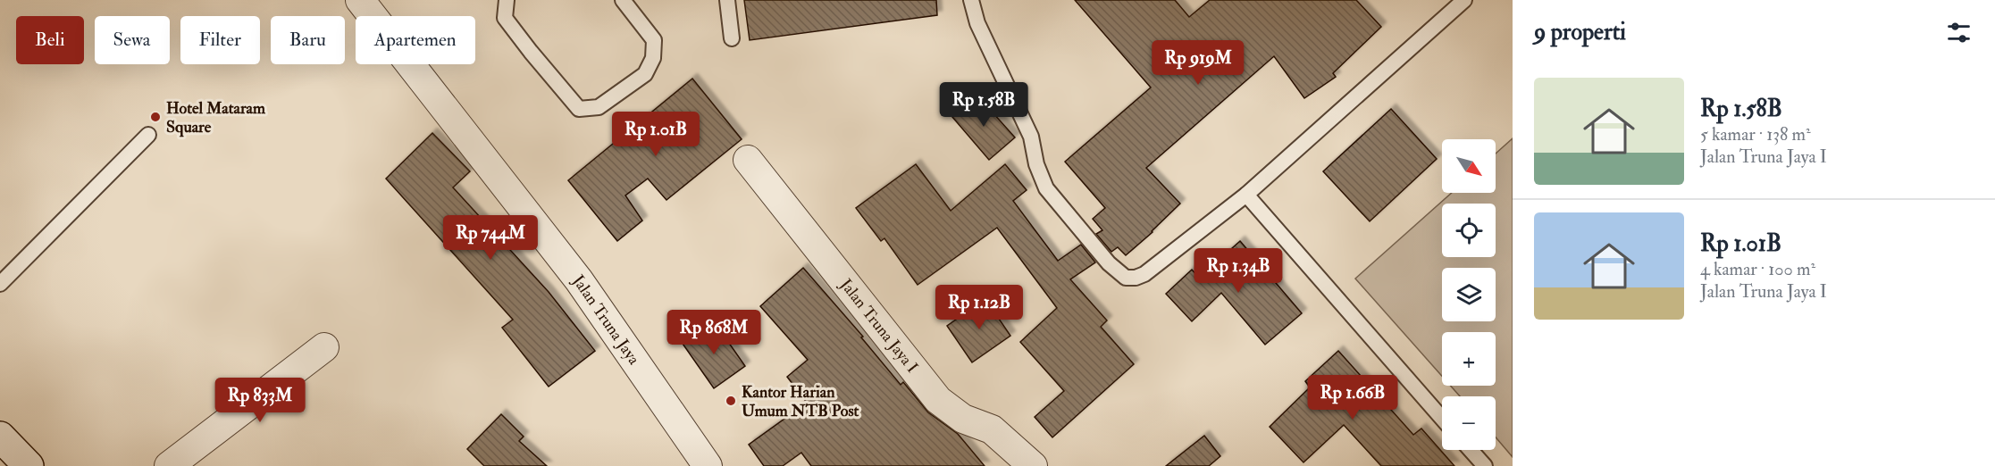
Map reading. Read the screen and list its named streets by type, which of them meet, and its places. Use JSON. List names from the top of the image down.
{
  "streets": {
    "street": ["Jalan Truna Jaya", "Jalan Truna Jaya I"]
  },
  "places": ["Hotel Mataram Square", "Kantor Harian Umum NTB Post"],
  "north": "bottom right",
  "page": {
    "heading": "9 properti",
    "chip": [
      "Beli",
      "Sewa",
      "Filter",
      "Baru",
      "Apartemen"
    ],
    "price": [
      "Rp 919M",
      "Rp 1.58B",
      "Rp 1.01B",
      "Rp 744M",
      "Rp 1.34B",
      "Rp 1.12B",
      "Rp 868M",
      "Rp 1.66B",
      "Rp 833M"
    ],
    "list": [
      {
        "name": "Rp 1.58B",
        "note": "5 kamar · 138 m² · Jalan Truna Jaya I"
      },
      {
        "name": "Rp 1.01B",
        "note": "4 kamar · 100 m² · Jalan Truna Jaya I"
      }
    ],
    "map_buttons": ["+", "−"]
  }
}
